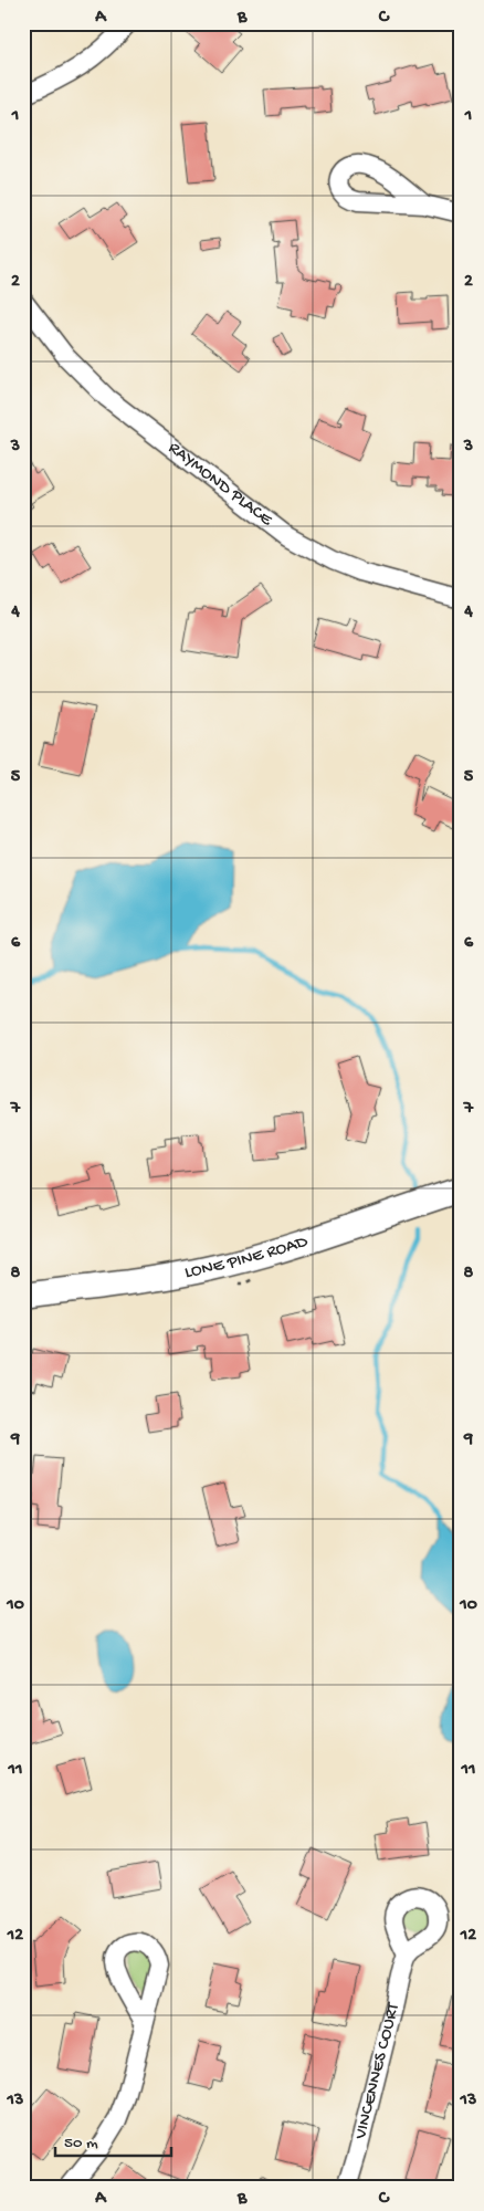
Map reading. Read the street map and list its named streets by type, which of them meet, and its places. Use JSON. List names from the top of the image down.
{
  "streets": {
    "street": ["RAYMOND PLACE", "LONE PINE ROAD", "VINCENNES COURT"]
  },
  "scale_bar": "50 m",
  "grid": {
    "columns": ["A", "B", "C"],
    "rows": [
      "1",
      "2",
      "3",
      "4",
      "5",
      "6",
      "7",
      "8",
      "9",
      "10",
      "11",
      "12",
      "13"
    ]
  }
}
